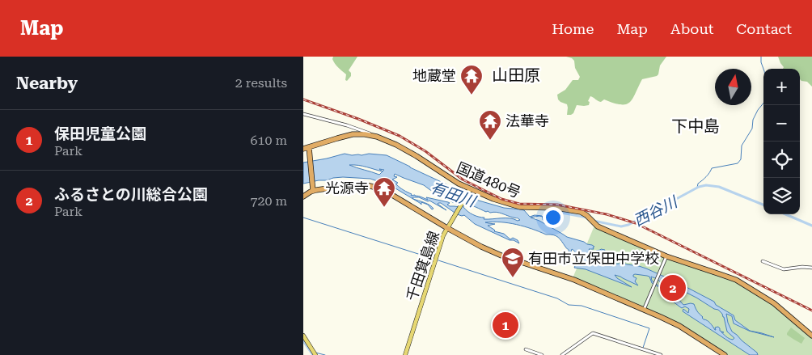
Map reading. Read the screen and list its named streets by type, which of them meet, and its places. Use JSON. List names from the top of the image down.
{
  "streets": {
    "highway": ["国道480号"],
    "main road": ["千田箕島線"]
  },
  "crossings": [
    ["国道480号", "千田箕島線"]
  ],
  "districts": ["山田原", "下中島"],
  "water": ["有田川", "西谷川"],
  "places": {
    "temple": ["地蔵堂", "法華寺", "光源寺"],
    "school or university": ["有田市立保田中学校"]
  },
  "north": "top",
  "page": {
    "header": "Map",
    "nav": [
      "Home",
      "Map",
      "About",
      "Contact"
    ],
    "heading": ["Nearby", "2 results"],
    "map_buttons": ["+", "−"],
    "list": [
      {
        "mark": "1",
        "name": "保田児童公園",
        "note": "Park",
        "value": "610 m"
      },
      {
        "mark": "2",
        "name": "ふるさとの川総合公園",
        "note": "Park",
        "value": "720 m"
      }
    ],
    "pins": ["2", "1"]
  }
}
